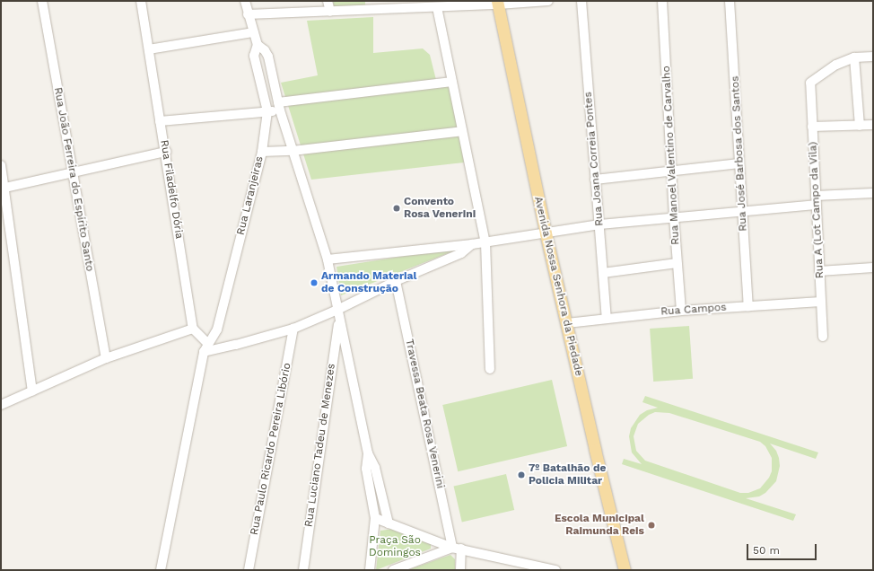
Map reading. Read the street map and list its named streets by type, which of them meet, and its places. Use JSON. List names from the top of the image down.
{
  "streets": {
    "main road": ["Avenida Nossa Senhora da Piedade"],
    "street": [
      "Rua José Barbosa dos Santos",
      "Rua Manoel Valentino de Carvalho",
      "Rua Joana Correia Pontes",
      "Rua João Ferreira do Espírito Santo",
      "Rua Filadelfo Dória",
      "Rua Laranjeiras",
      "Rua A (Lot Campo da Vila)",
      "Rua Campos",
      "Travessa Beata Rosa Venerini",
      "Rua Luciano Tadeu de Menezes",
      "Rua Paulo Ricardo Pereira Libório"
    ]
  },
  "crossings": [
    ["Rua José Barbosa dos Santos", "Rua Campos"],
    ["Rua Manoel Valentino de Carvalho", "Rua Campos"],
    ["Rua Joana Correia Pontes", "Rua Campos"],
    ["Rua Laranjeiras", "Rua Luciano Tadeu de Menezes"],
    ["Rua A (Lot Campo da Vila)", "Rua Campos"],
    ["Avenida Nossa Senhora da Piedade", "Rua Campos"]
  ],
  "parks": ["Praça São Domingos"],
  "places": [
    "Convento Rosa Venerini",
    "Armando Material de Construção",
    "7º Batalhão de Policia Militar",
    "Escola Municipal Raimunda Reis"
  ],
  "scale_bar": "50 m"
}
